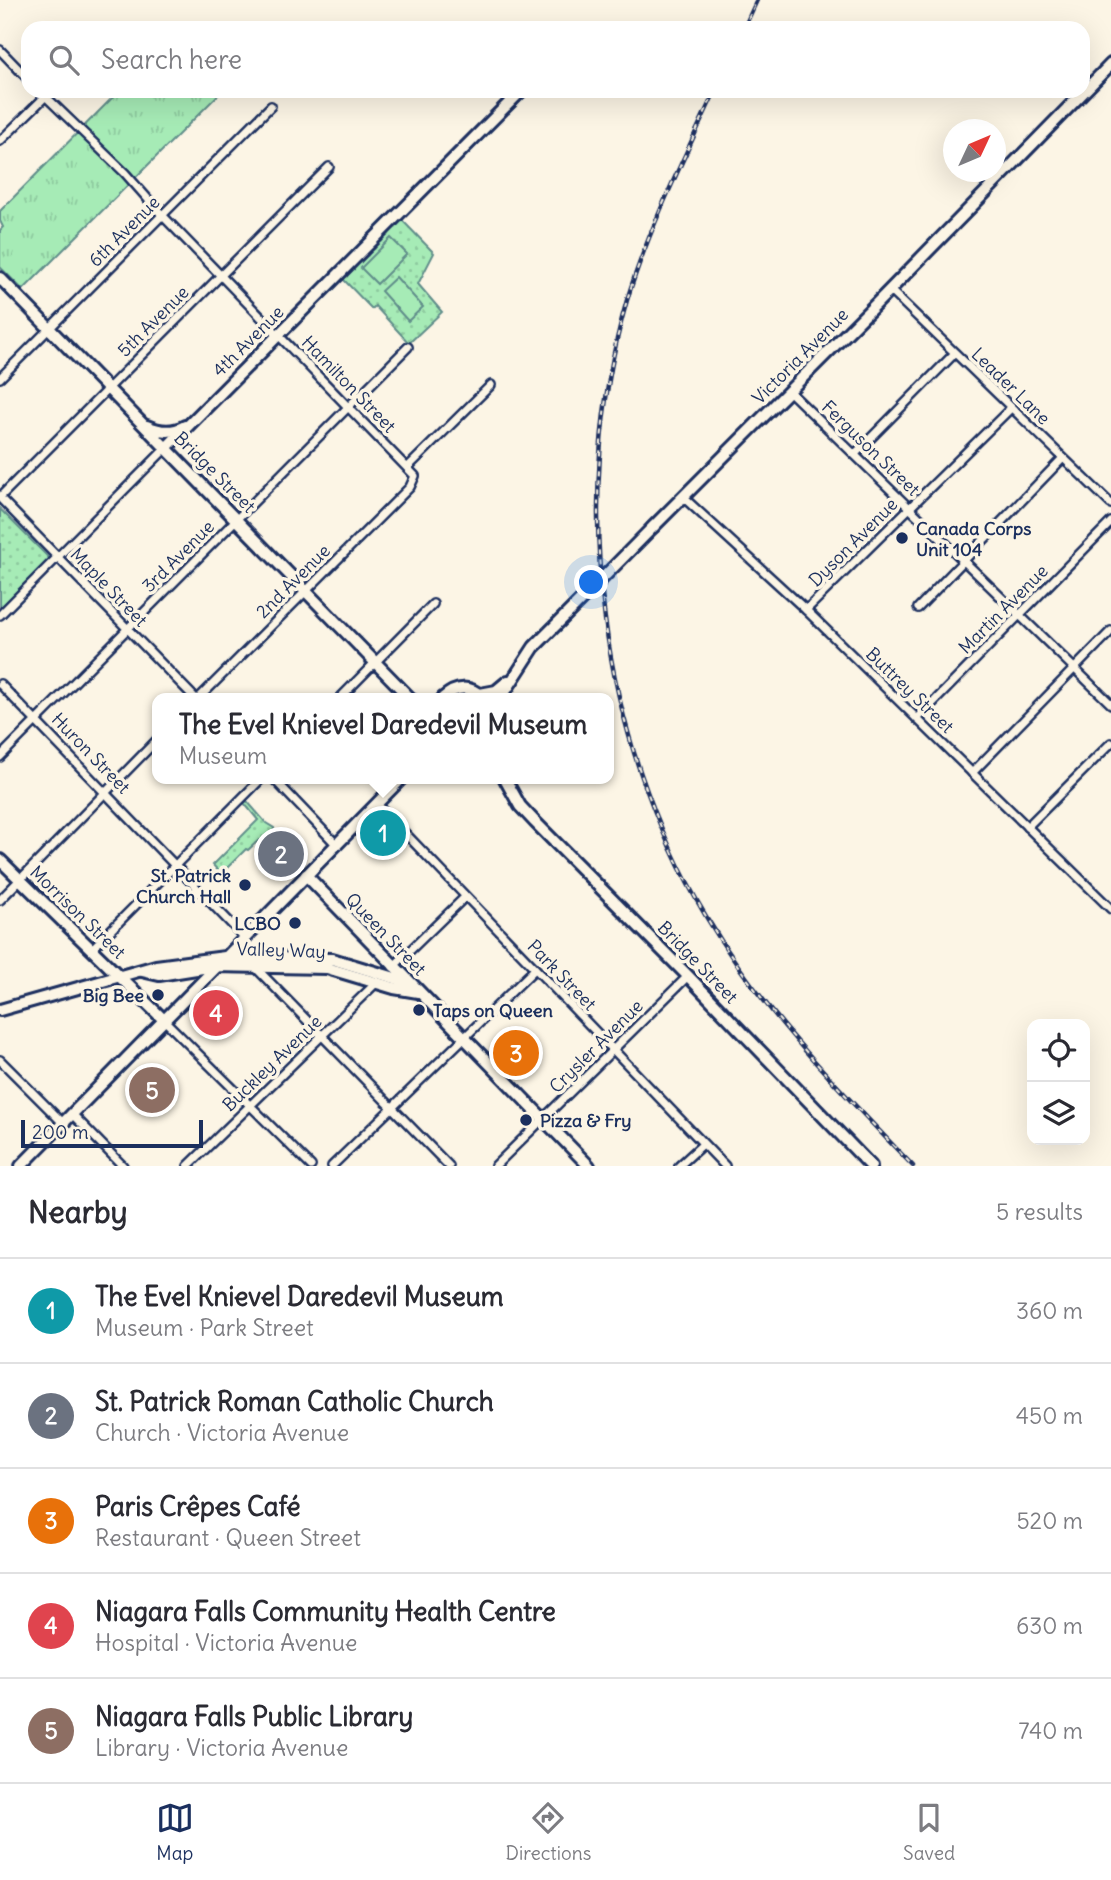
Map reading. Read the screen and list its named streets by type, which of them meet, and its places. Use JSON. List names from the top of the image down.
{
  "streets": {
    "main road": [
      "4th Avenue",
      "Victoria Avenue",
      "Bridge Street",
      "Morrison Street",
      "Queen Street",
      "Valley Way"
    ],
    "street": [
      "6th Avenue",
      "5th Avenue",
      "Hamilton Street",
      "Leader Lane",
      "Ferguson Street",
      "Dyson Avenue",
      "3rd Avenue",
      "2nd Avenue",
      "Maple Street",
      "Martin Avenue",
      "Buttrey Street",
      "Huron Street",
      "Park Street",
      "Crysler Avenue",
      "Buckley Avenue"
    ]
  },
  "crossings": [
    ["6th Avenue", "Hamilton Street"],
    ["6th Avenue", "Bridge Street"],
    ["5th Avenue", "Hamilton Street"],
    ["5th Avenue", "Bridge Street"],
    ["5th Avenue", "Maple Street"],
    ["4th Avenue", "Hamilton Street"],
    ["4th Avenue", "Bridge Street"],
    ["4th Avenue", "Maple Street"],
    ["Victoria Avenue", "Leader Lane"],
    ["Victoria Avenue", "Ferguson Street"],
    ["Victoria Avenue", "Buttrey Street"],
    ["Hamilton Street", "3rd Avenue"],
    ["Hamilton Street", "2nd Avenue"],
    ["Leader Lane", "Dyson Avenue"],
    ["Ferguson Street", "Dyson Avenue"],
    ["Ferguson Street", "Martin Avenue"],
    ["Bridge Street", "3rd Avenue"],
    ["Bridge Street", "2nd Avenue"],
    ["Bridge Street", "Crysler Avenue"],
    ["Dyson Avenue", "Buttrey Street"],
    ["3rd Avenue", "Maple Street"],
    ["3rd Avenue", "Huron Street"],
    ["Martin Avenue", "Buttrey Street"],
    ["Morrison Street", "Valley Way"],
    ["Morrison Street", "Buckley Avenue"],
    ["Queen Street", "Valley Way"],
    ["Queen Street", "Crysler Avenue"],
    ["Valley Way", "Buckley Avenue"],
    ["Park Street", "Crysler Avenue"]
  ],
  "places": [
    "Canada Corps Unit 104",
    "St. Patrick Church Hall",
    "LCBO",
    "Big Bee",
    "Taps on Queen",
    "Pizza & Fry"
  ],
  "scale_bar": "200 m",
  "north": "top right",
  "page": {
    "search": "Search here",
    "popup": ["The Evel Knievel Daredevil Museum", "Museum"],
    "pins": [
      "1",
      "2",
      "4",
      "3",
      "5"
    ],
    "scale": "200 m",
    "heading": ["Nearby", "5 results"],
    "list": [
      {
        "mark": "1",
        "name": "The Evel Knievel Daredevil Museum",
        "note": "Museum · Park Street",
        "value": "360 m"
      },
      {
        "mark": "2",
        "name": "St. Patrick Roman Catholic Church",
        "note": "Church · Victoria Avenue",
        "value": "450 m"
      },
      {
        "mark": "3",
        "name": "Paris Crêpes Café",
        "note": "Restaurant · Queen Street",
        "value": "520 m"
      },
      {
        "mark": "4",
        "name": "Niagara Falls Community Health Centre",
        "note": "Hospital · Victoria Avenue",
        "value": "630 m"
      },
      {
        "mark": "5",
        "name": "Niagara Falls Public Library",
        "note": "Library · Victoria Avenue",
        "value": "740 m"
      }
    ],
    "nav": ["Map", "Directions", "Saved"]
  }
}
